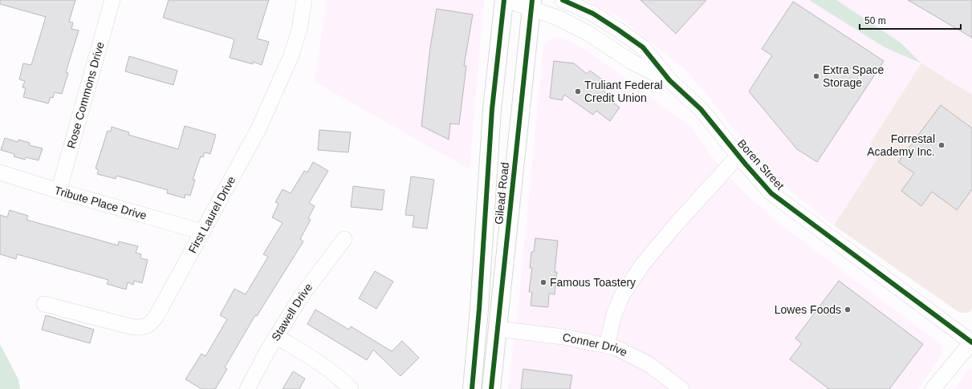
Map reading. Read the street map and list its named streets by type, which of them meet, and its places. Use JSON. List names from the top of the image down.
{
  "streets": {
    "main road": ["Gilead Road"],
    "street": [
      "Rose Commons Drive",
      "Boren Street",
      "Tribute Place Drive",
      "First Laurel Drive",
      "Stawell Drive",
      "Conner Drive"
    ]
  },
  "crossings": [
    ["Rose Commons Drive", "Tribute Place Drive"],
    ["Boren Street", "Gilead Road"],
    ["Gilead Road", "Conner Drive"],
    ["Tribute Place Drive", "First Laurel Drive"]
  ],
  "places": [
    "Extra Space Storage",
    "Truliant Federal Credit Union",
    "Forrestal Academy Inc.",
    "Famous Toastery",
    "Lowes Foods"
  ],
  "scale_bar": "50 m"
}
